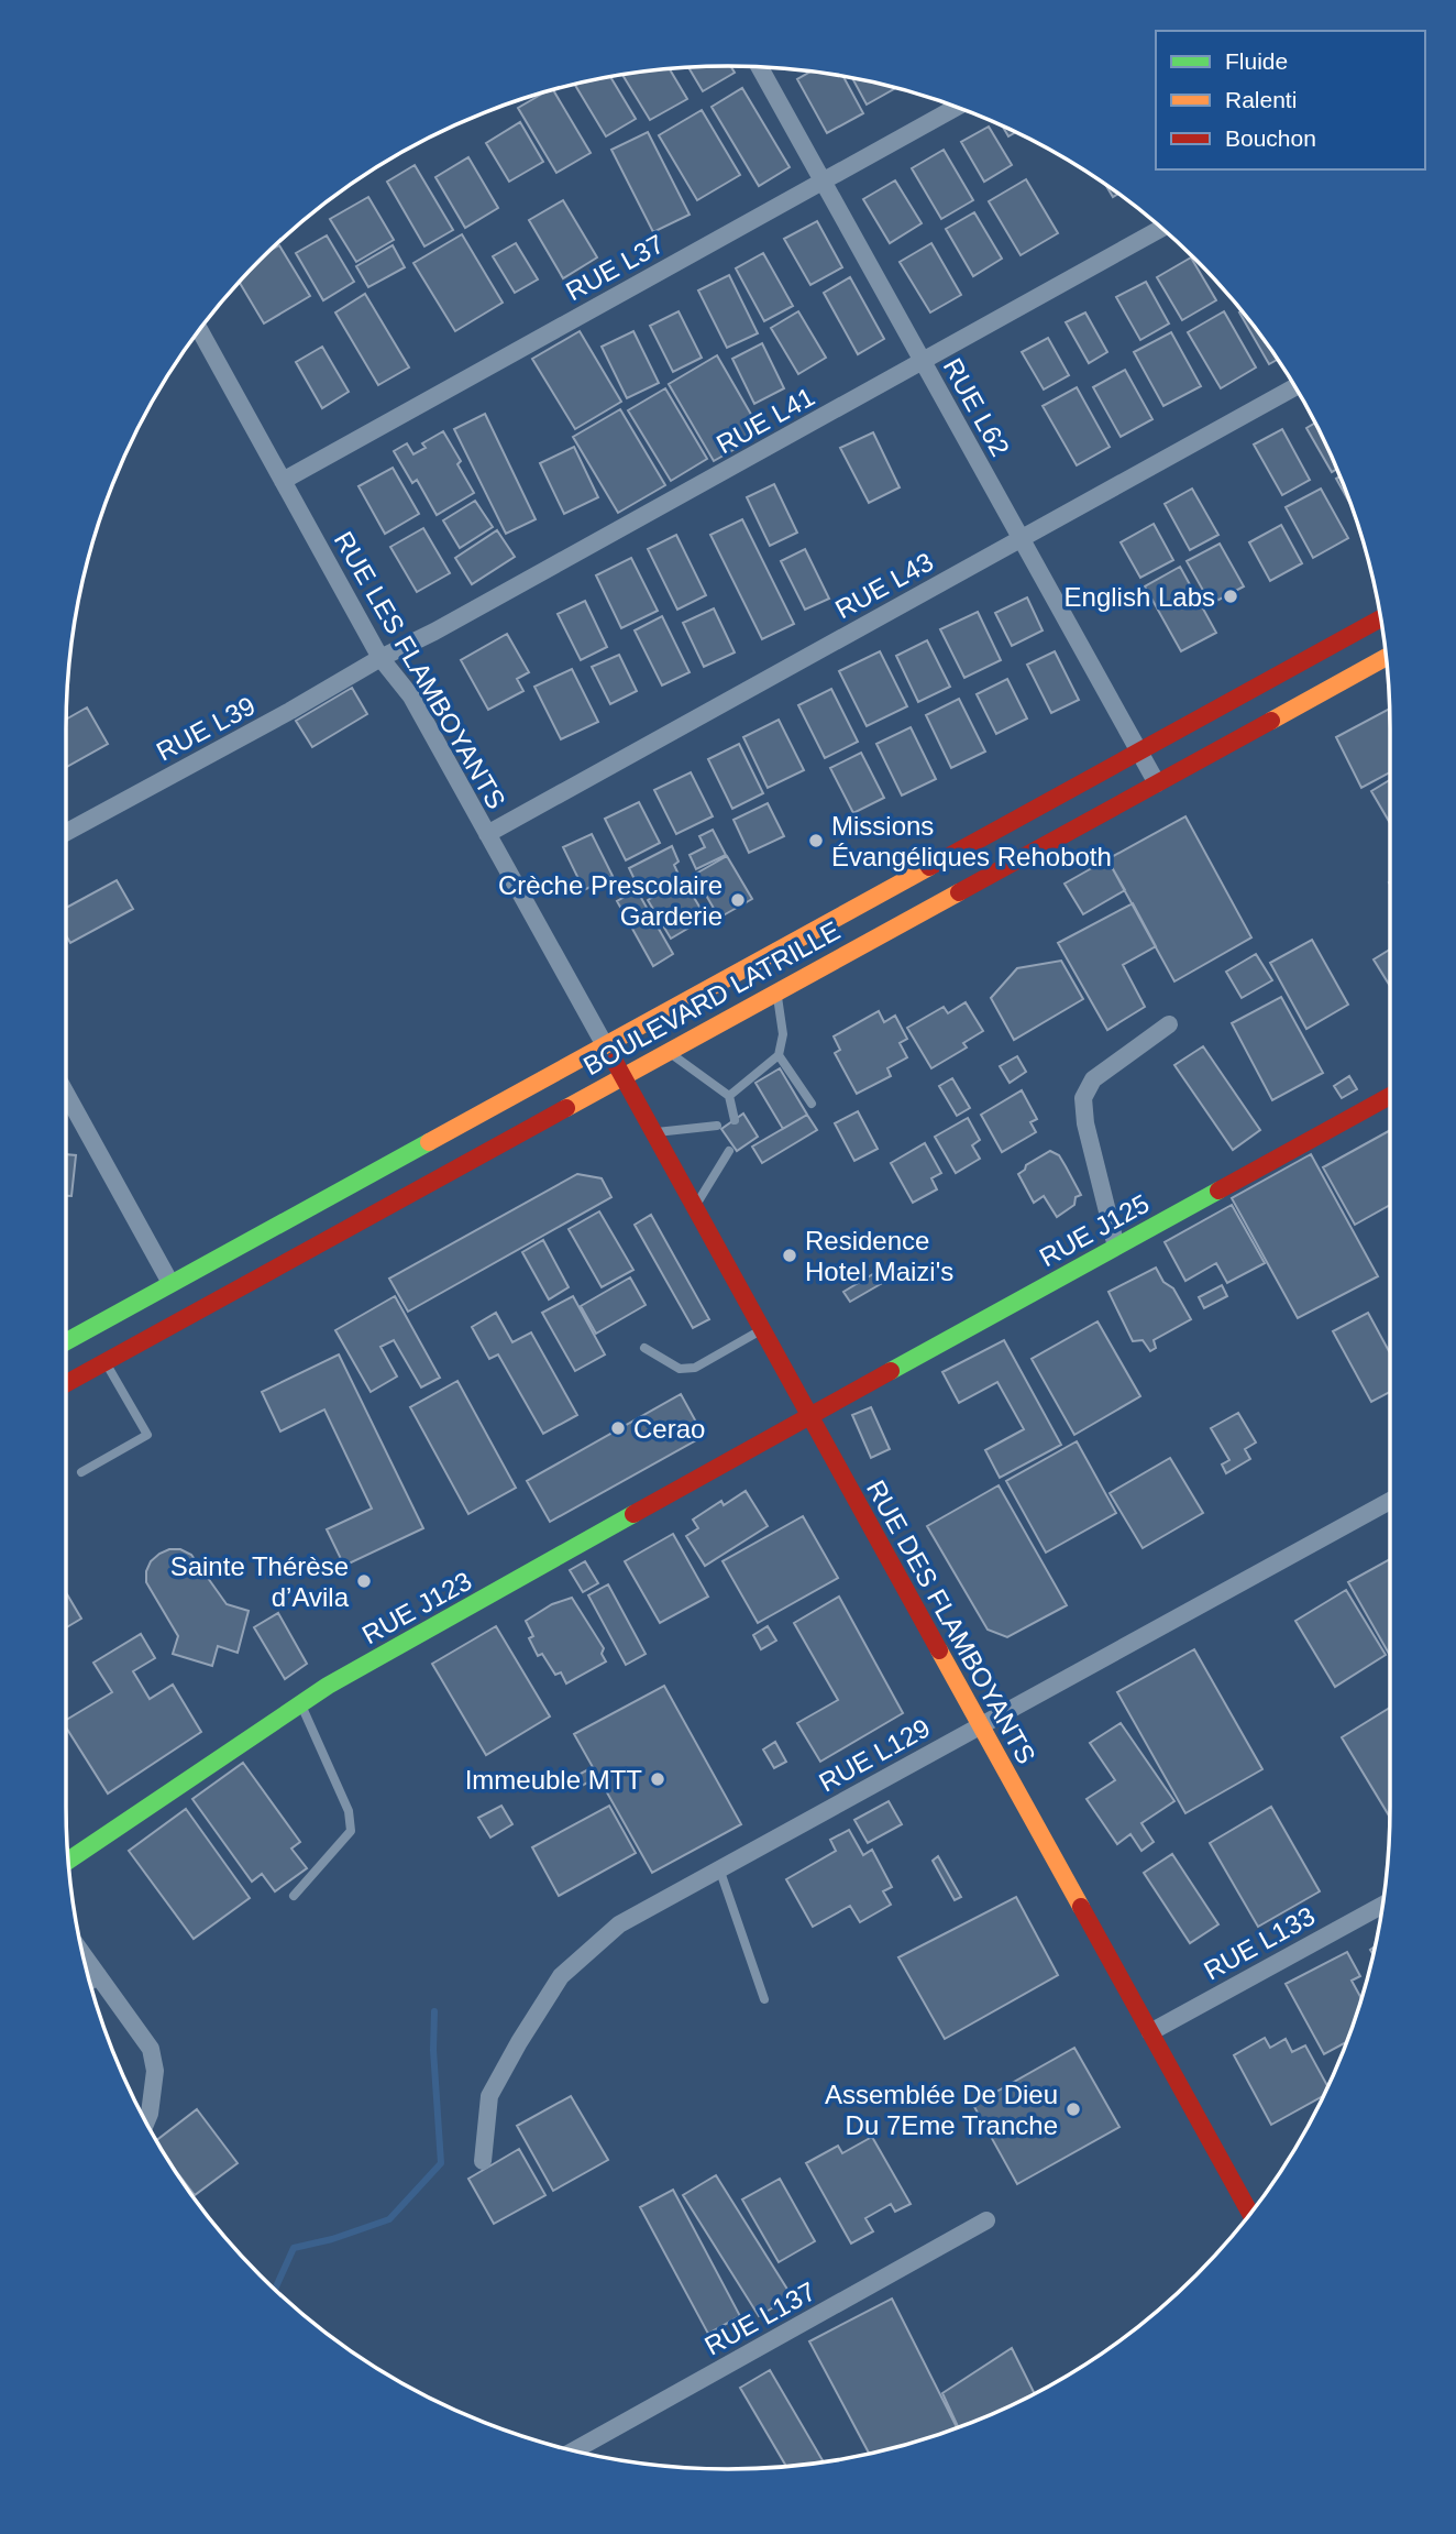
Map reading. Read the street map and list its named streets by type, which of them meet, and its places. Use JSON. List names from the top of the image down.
{
  "streets": {
    "main road": [
      "BOULEVARD LATRILLE",
      "RUE J125",
      "RUE J123",
      "RUE DES FLAMBOYANTS"
    ],
    "street": [
      "RUE L37",
      "RUE L62",
      "RUE L41",
      "RUE L43",
      "RUE LES FLAMBOYANTS",
      "RUE L39",
      "RUE L129",
      "RUE L133",
      "RUE L137"
    ]
  },
  "crossings": [
    ["RUE L37", "RUE L62"],
    ["RUE L37", "RUE LES FLAMBOYANTS"],
    ["RUE L62", "RUE L41"],
    ["RUE L62", "RUE L43"],
    ["RUE L62", "BOULEVARD LATRILLE"],
    ["RUE L41", "RUE LES FLAMBOYANTS"],
    ["RUE L41", "RUE L39"],
    ["RUE L43", "RUE LES FLAMBOYANTS"],
    ["RUE LES FLAMBOYANTS", "RUE L39"],
    ["RUE LES FLAMBOYANTS", "BOULEVARD LATRILLE"],
    ["RUE LES FLAMBOYANTS", "RUE DES FLAMBOYANTS"],
    ["BOULEVARD LATRILLE", "RUE DES FLAMBOYANTS"],
    ["RUE J125", "RUE J123"],
    ["RUE J125", "RUE DES FLAMBOYANTS"],
    ["RUE J123", "RUE DES FLAMBOYANTS"],
    ["RUE DES FLAMBOYANTS", "RUE L129"],
    ["RUE DES FLAMBOYANTS", "RUE L133"]
  ],
  "places": [
    "English Labs",
    "Missions Évangéliques Rehoboth",
    "Crèche Prescolaire Garderie",
    "Residence Hotel Maizi's",
    "Cerao",
    "Sainte Thérèse d’Avila",
    "Immeuble MTT",
    "Assemblée De Dieu Du 7Eme Tranche"
  ],
  "legend": ["Fluide", "Ralenti", "Bouchon"]
}
